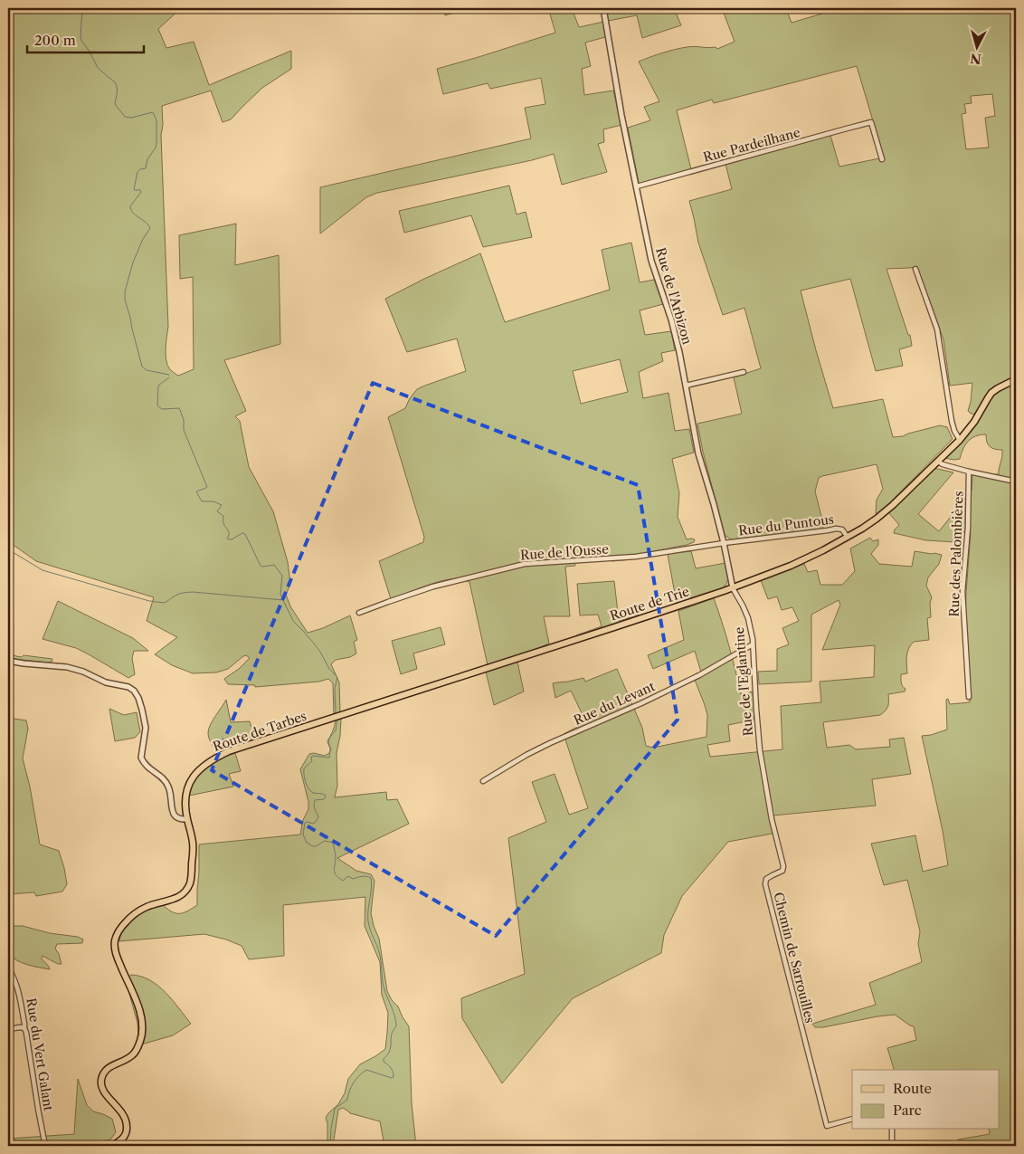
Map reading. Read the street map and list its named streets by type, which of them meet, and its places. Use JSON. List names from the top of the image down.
{
  "streets": {
    "main road": ["Route de Trie", "Route de Tarbes"],
    "street": [
      "Rue Pardeilhane",
      "Rue de l'Arbizon",
      "Rue du Puntous",
      "Rue de l'Ousse",
      "Rue des Palombières",
      "Rue de l'Eglantine",
      "Rue du Levant",
      "Chemin de Sarrouilles",
      "Rue du Vert Galant"
    ]
  },
  "crossings": [
    ["Rue Pardeilhane", "Rue de l'Arbizon"],
    ["Rue de l'Arbizon", "Rue du Puntous"],
    ["Rue de l'Arbizon", "Rue de l'Ousse"],
    ["Rue de l'Arbizon", "Route de Trie"],
    ["Rue de l'Arbizon", "Rue de l'Eglantine"],
    ["Rue du Puntous", "Rue de l'Ousse"],
    ["Rue du Puntous", "Route de Trie"],
    ["Route de Trie", "Rue de l'Eglantine"],
    ["Route de Trie", "Route de Tarbes"],
    ["Rue de l'Eglantine", "Rue du Levant"],
    ["Rue de l'Eglantine", "Chemin de Sarrouilles"]
  ],
  "legend": ["Route", "Parc"],
  "scale_bar": "200 m",
  "north": "bottom"
}
